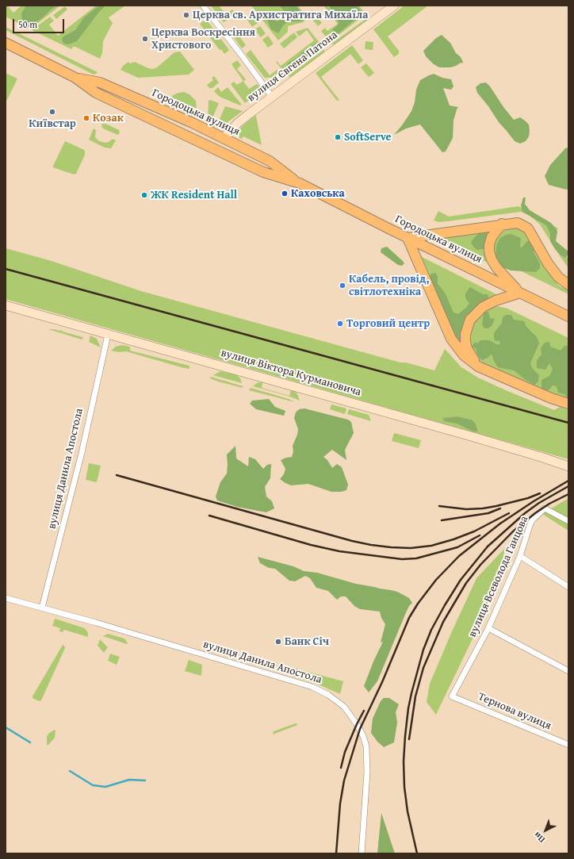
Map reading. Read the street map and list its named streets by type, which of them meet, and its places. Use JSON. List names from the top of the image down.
{
  "streets": {
    "main road": ["Городоцька вулиця"],
    "street": [
      "вулиця Євгена Патона",
      "вулиця Віктора Курмановича",
      "вулиця Данила Апостола",
      "вулиця Всеволода Ганцова",
      "Тернова вулиця"
    ]
  },
  "crossings": [
    ["вулиця Євгена Патона", "Городоцька вулиця"],
    ["вулиця Віктора Курмановича", "вулиця Данила Апостола"],
    ["вулиця Всеволода Ганцова", "Тернова вулиця"]
  ],
  "places": [
    "Церква св. Архистратига Михаїла",
    "Церква Воскресіння Христового",
    "Київстар",
    "Козак",
    "SoftServe",
    "Каховська",
    "ЖК Resident Hall",
    "Кабель, провід, світлотехніка",
    "Торговий центр",
    "Банк Січ"
  ],
  "scale_bar": "50 m",
  "north": "bottom left"
}
